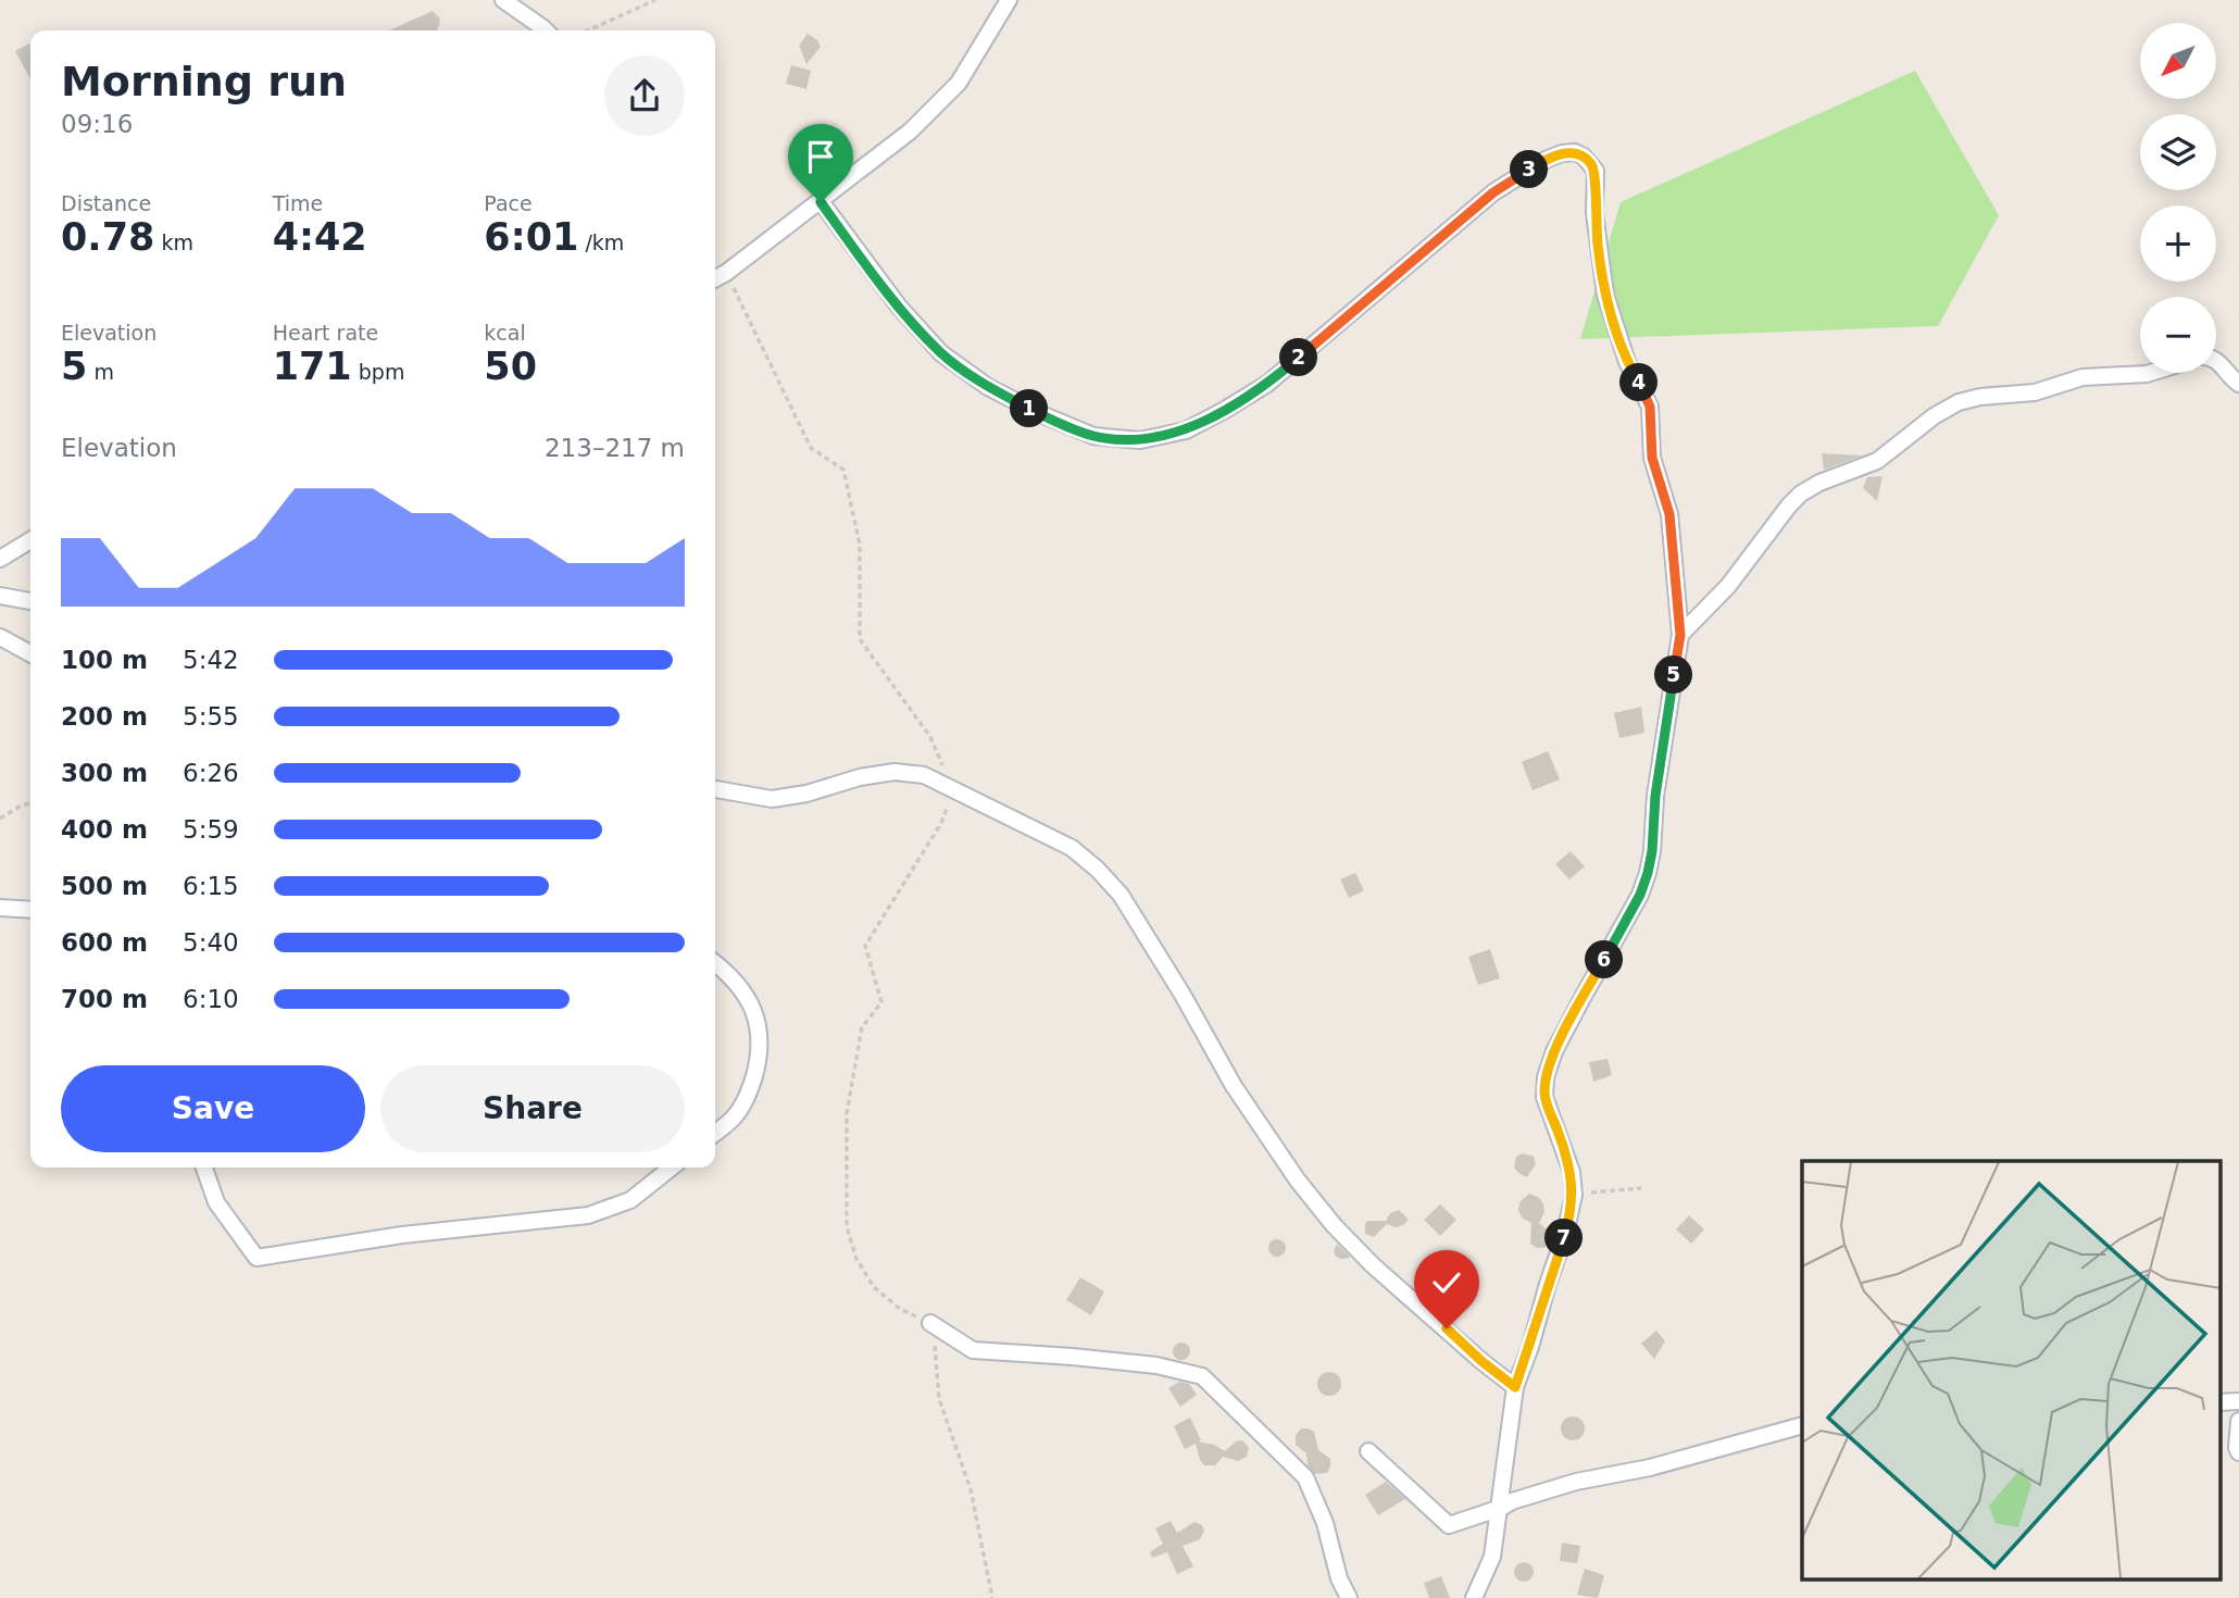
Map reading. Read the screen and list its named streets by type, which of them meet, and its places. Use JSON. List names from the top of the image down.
{
  "north": "bottom left",
  "page": {
    "map_buttons": ["+", "−"],
    "heading": ["Morning run", "09:16"],
    "pins": [
      "3",
      "2",
      "4",
      "1",
      "5",
      "6",
      "7"
    ],
    "stats": [
      ["Distance", "0.78 km"],
      ["Time", "4:42"],
      ["Pace", "6:01 /km"],
      ["Elevation", "5 m"],
      ["Heart rate", "171 bpm"],
      ["kcal", "50"]
    ],
    "chart": ["Elevation", "213–217 m"],
    "list": [
      {
        "name": "100 m",
        "note": "5:42"
      },
      {
        "name": "200 m",
        "note": "5:55"
      },
      {
        "name": "300 m",
        "note": "6:26"
      },
      {
        "name": "400 m",
        "note": "5:59"
      },
      {
        "name": "500 m",
        "note": "6:15"
      },
      {
        "name": "600 m",
        "note": "5:40"
      },
      {
        "name": "700 m",
        "note": "6:10"
      }
    ],
    "buttons": ["Save", "Share"]
  }
}
